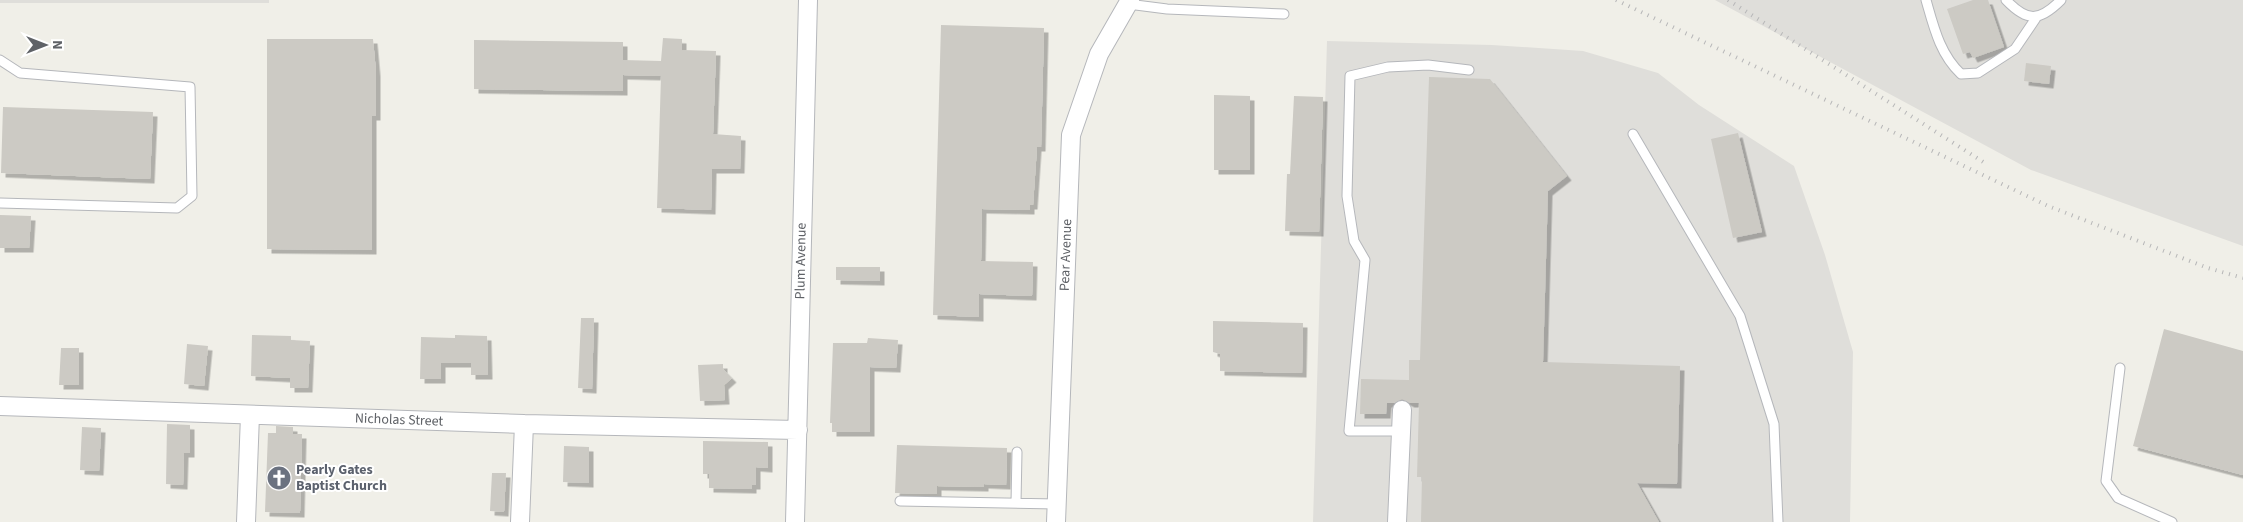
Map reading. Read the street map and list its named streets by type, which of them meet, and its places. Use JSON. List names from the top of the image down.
{
  "streets": {
    "street": ["Pear Avenue", "Plum Avenue", "Nicholas Street"]
  },
  "crossings": [
    ["Plum Avenue", "Nicholas Street"]
  ],
  "places": {
    "church": ["Pearly Gates Baptist Church"]
  },
  "north": "right"
}
